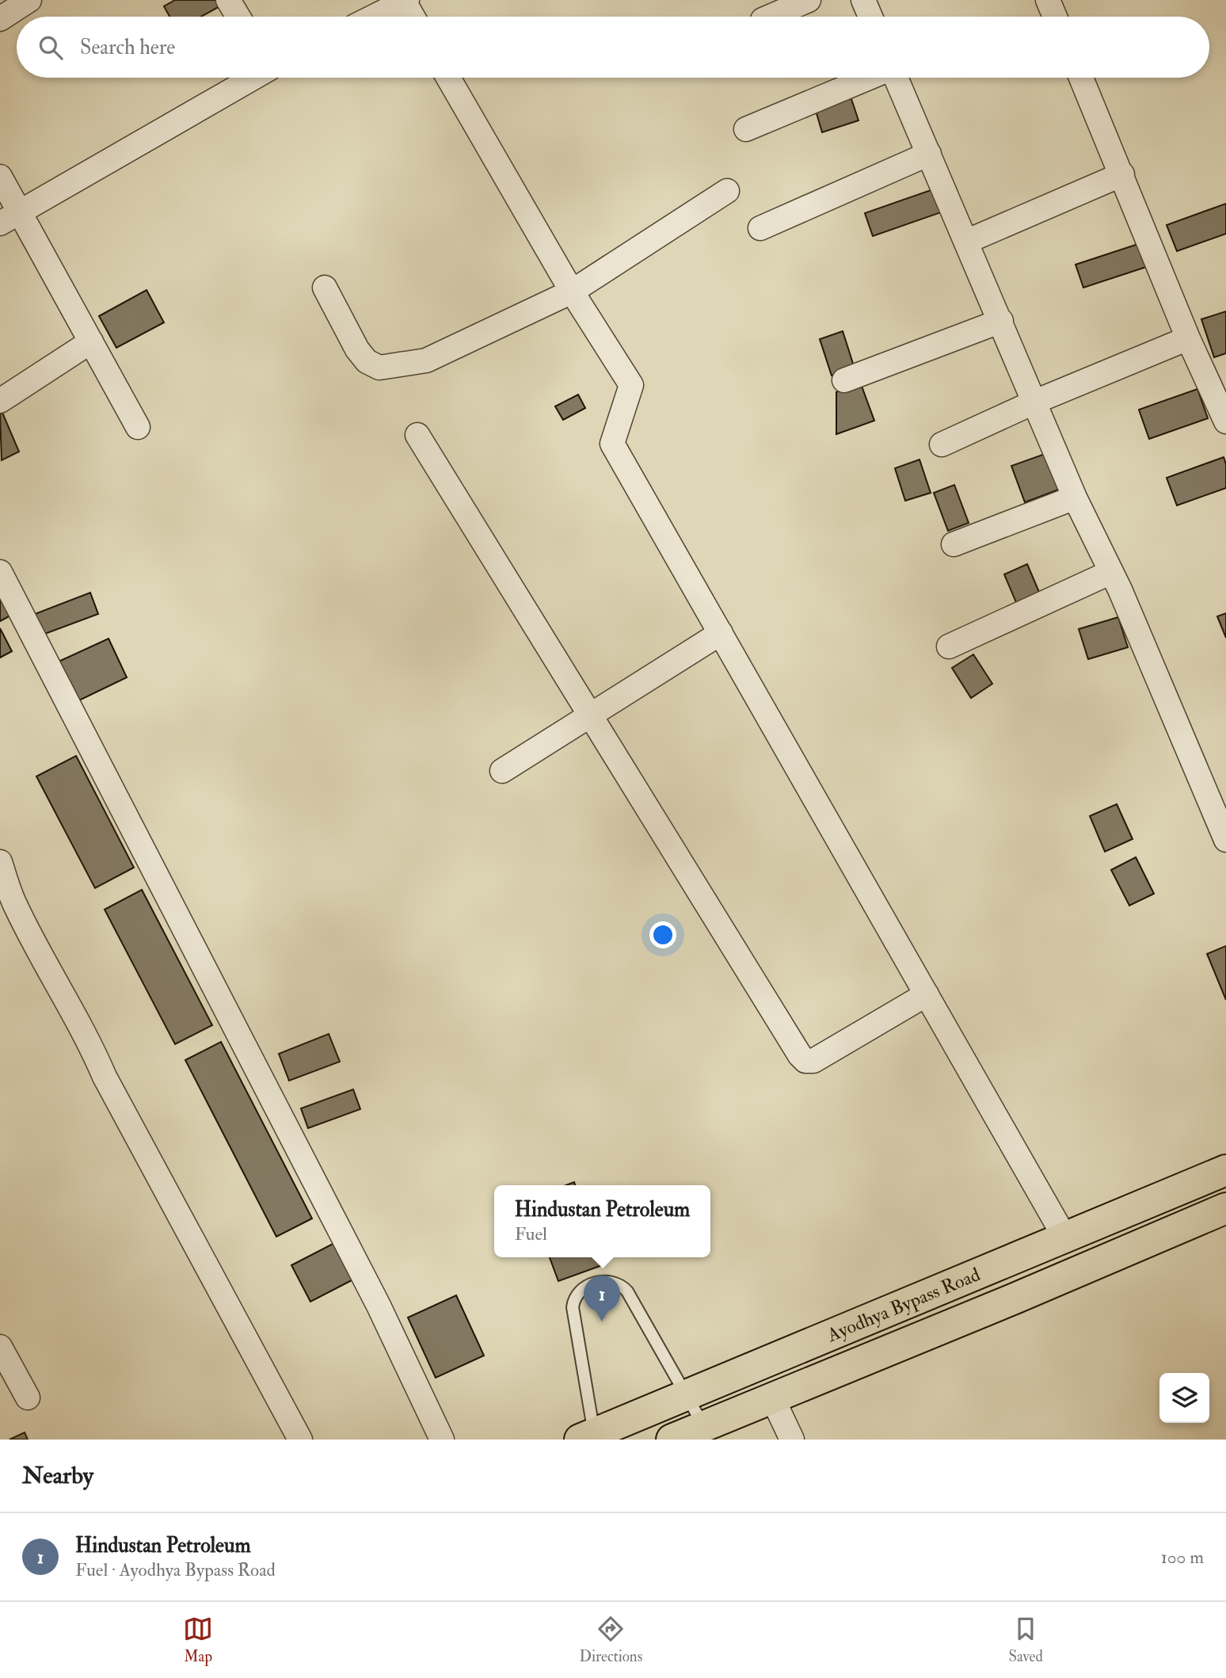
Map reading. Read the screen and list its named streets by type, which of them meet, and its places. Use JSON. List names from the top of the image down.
{
  "streets": {
    "main road": ["Ayodhya Bypass Road"]
  },
  "page": {
    "search": "Search here",
    "popup": ["Hindustan Petroleum", "Fuel"],
    "pins": "1",
    "heading": "Nearby",
    "list": [
      {
        "mark": "1",
        "name": "Hindustan Petroleum",
        "note": "Fuel · Ayodhya Bypass Road",
        "value": "100 m"
      }
    ],
    "nav": ["Map", "Directions", "Saved"]
  }
}
